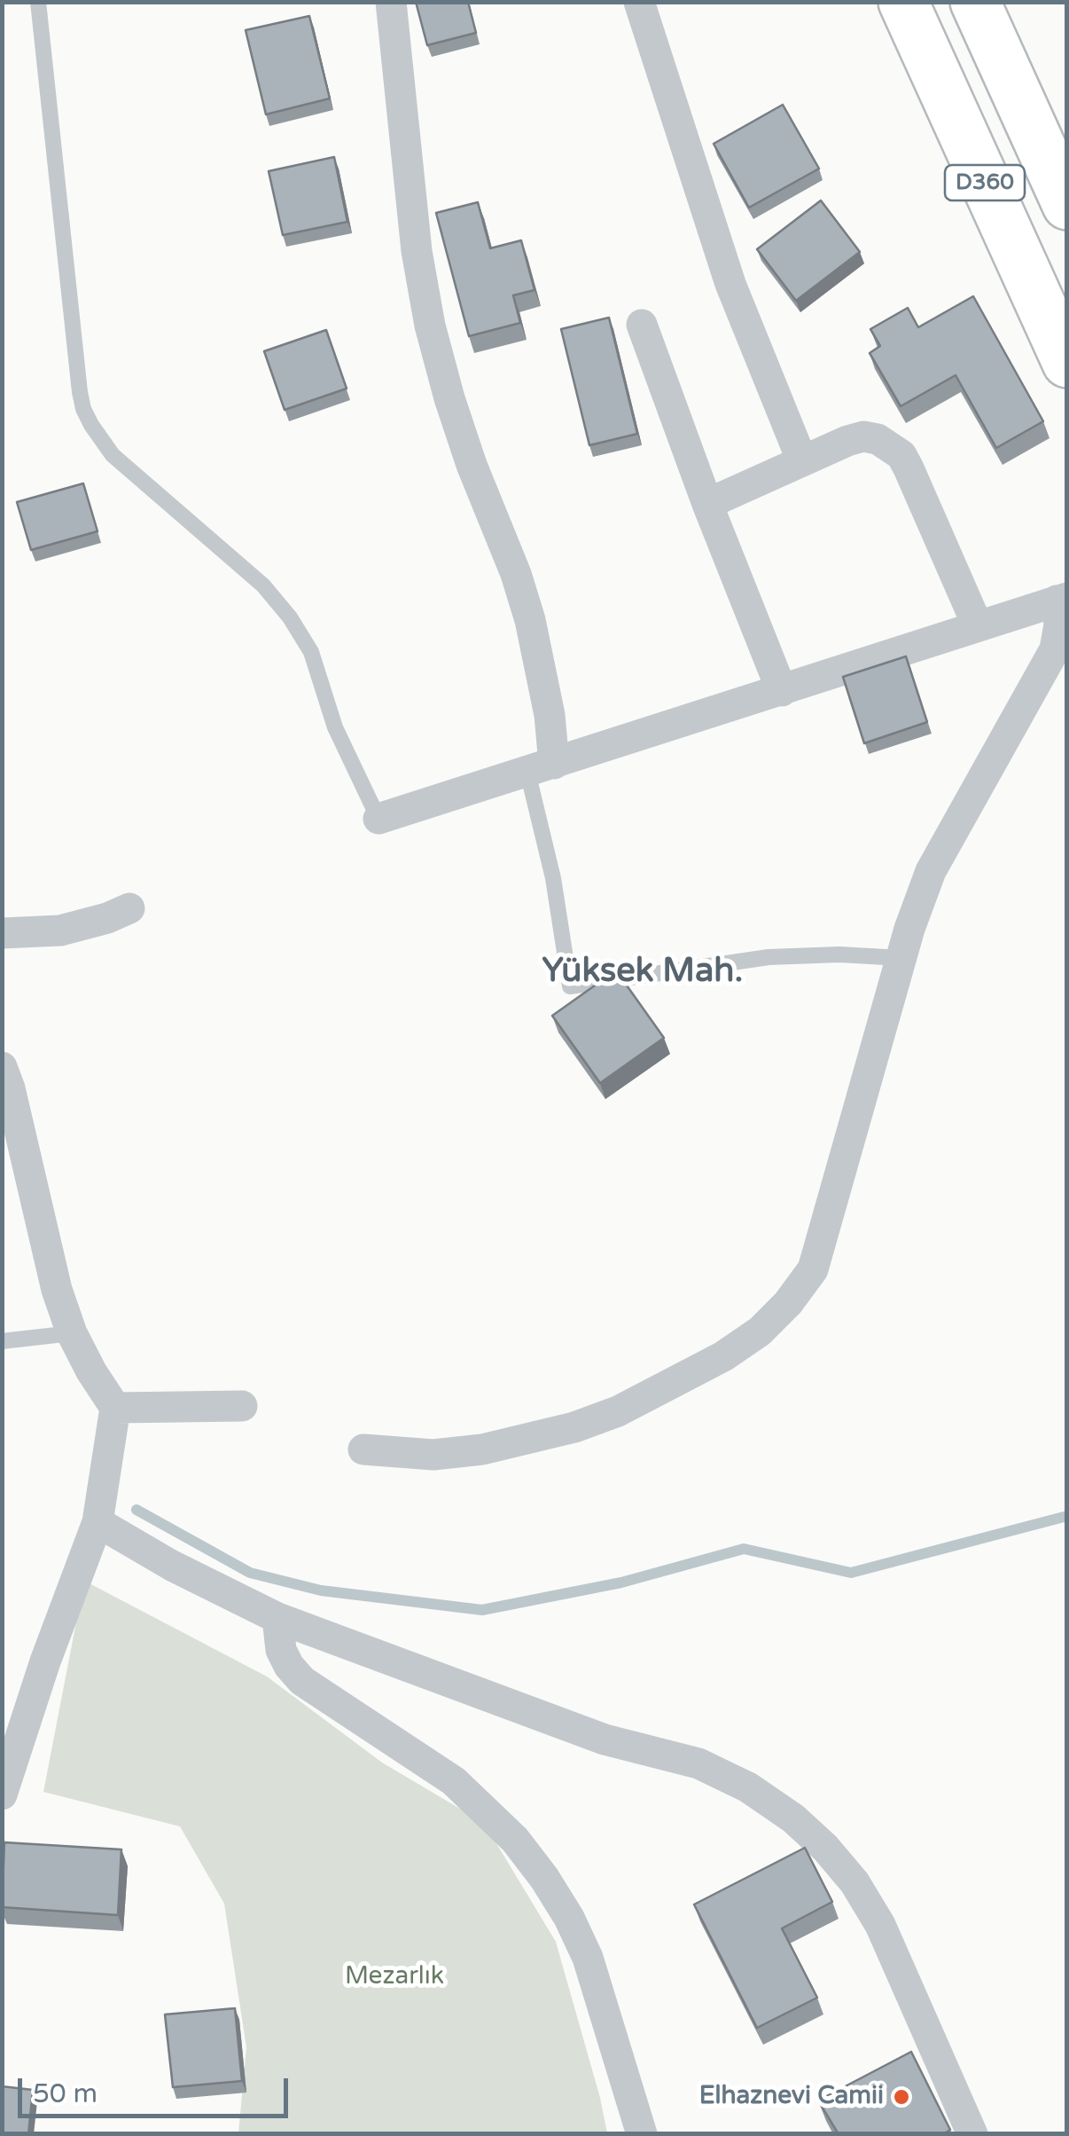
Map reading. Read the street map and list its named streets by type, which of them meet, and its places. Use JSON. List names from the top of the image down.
{
  "streets": {
    "highway": ["D360"]
  },
  "districts": ["Yüksek Mah."],
  "parks": ["Mezarlık"],
  "places": ["Elhaznevi Camii"],
  "scale_bar": "50 m"
}
